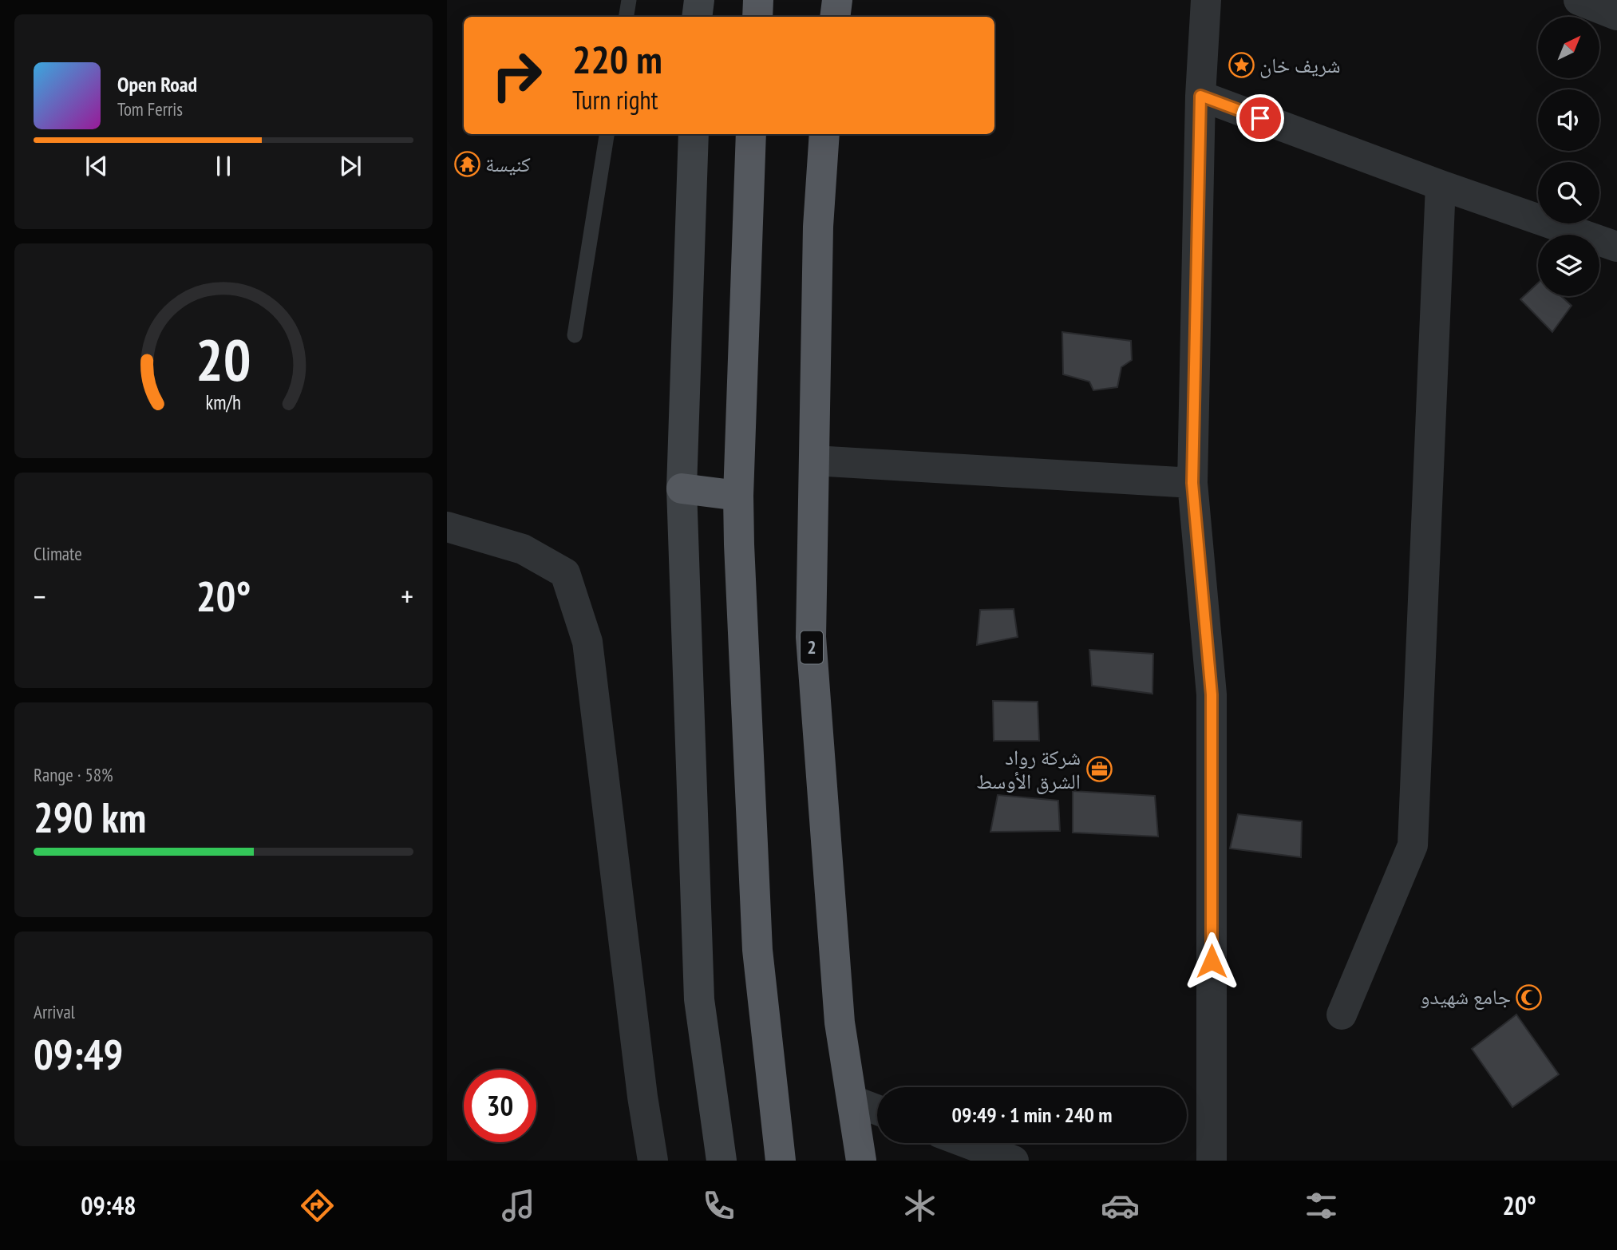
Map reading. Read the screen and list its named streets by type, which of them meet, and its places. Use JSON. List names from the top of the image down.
{
  "streets": {
    "highway": ["2"]
  },
  "places": {
    "place": ["شريف خان"],
    "temple": ["كنيسة"],
    "office": ["شركة رواد الشرق الأوسط"],
    "mosque": ["جامع شهيدو"]
  },
  "north": "top right",
  "page": {
    "turn": ["220 m", "Turn right"],
    "song": ["Open Road", "Tom Ferris"],
    "tile": [
      "Climate",
      ["Range · 58%", "290 km"],
      ["Arrival", "09:49"]
    ],
    "heat": ["−", "20°", "+"],
    "limit": "30",
    "trip": "09:49 · 1 min · 240 m",
    "tabs": ["09:48", "20°"],
    "gauge": ["20", "km/h"]
  }
}
